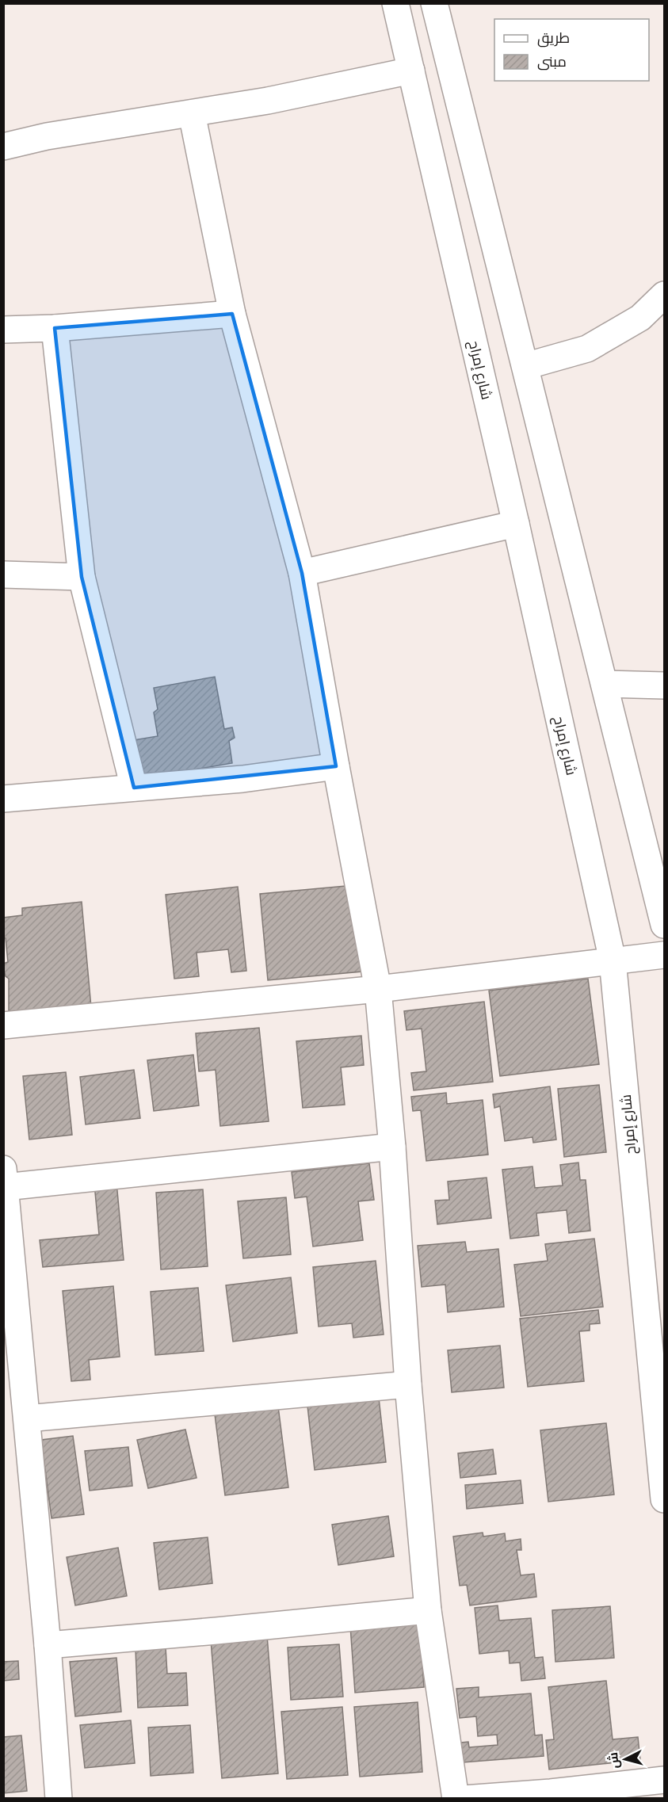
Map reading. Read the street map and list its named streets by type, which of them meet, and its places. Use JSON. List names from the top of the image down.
{
  "streets": {
    "street": ["شارع إمراح"]
  },
  "legend": ["طريق", "مبنى"],
  "north": "left"
}
